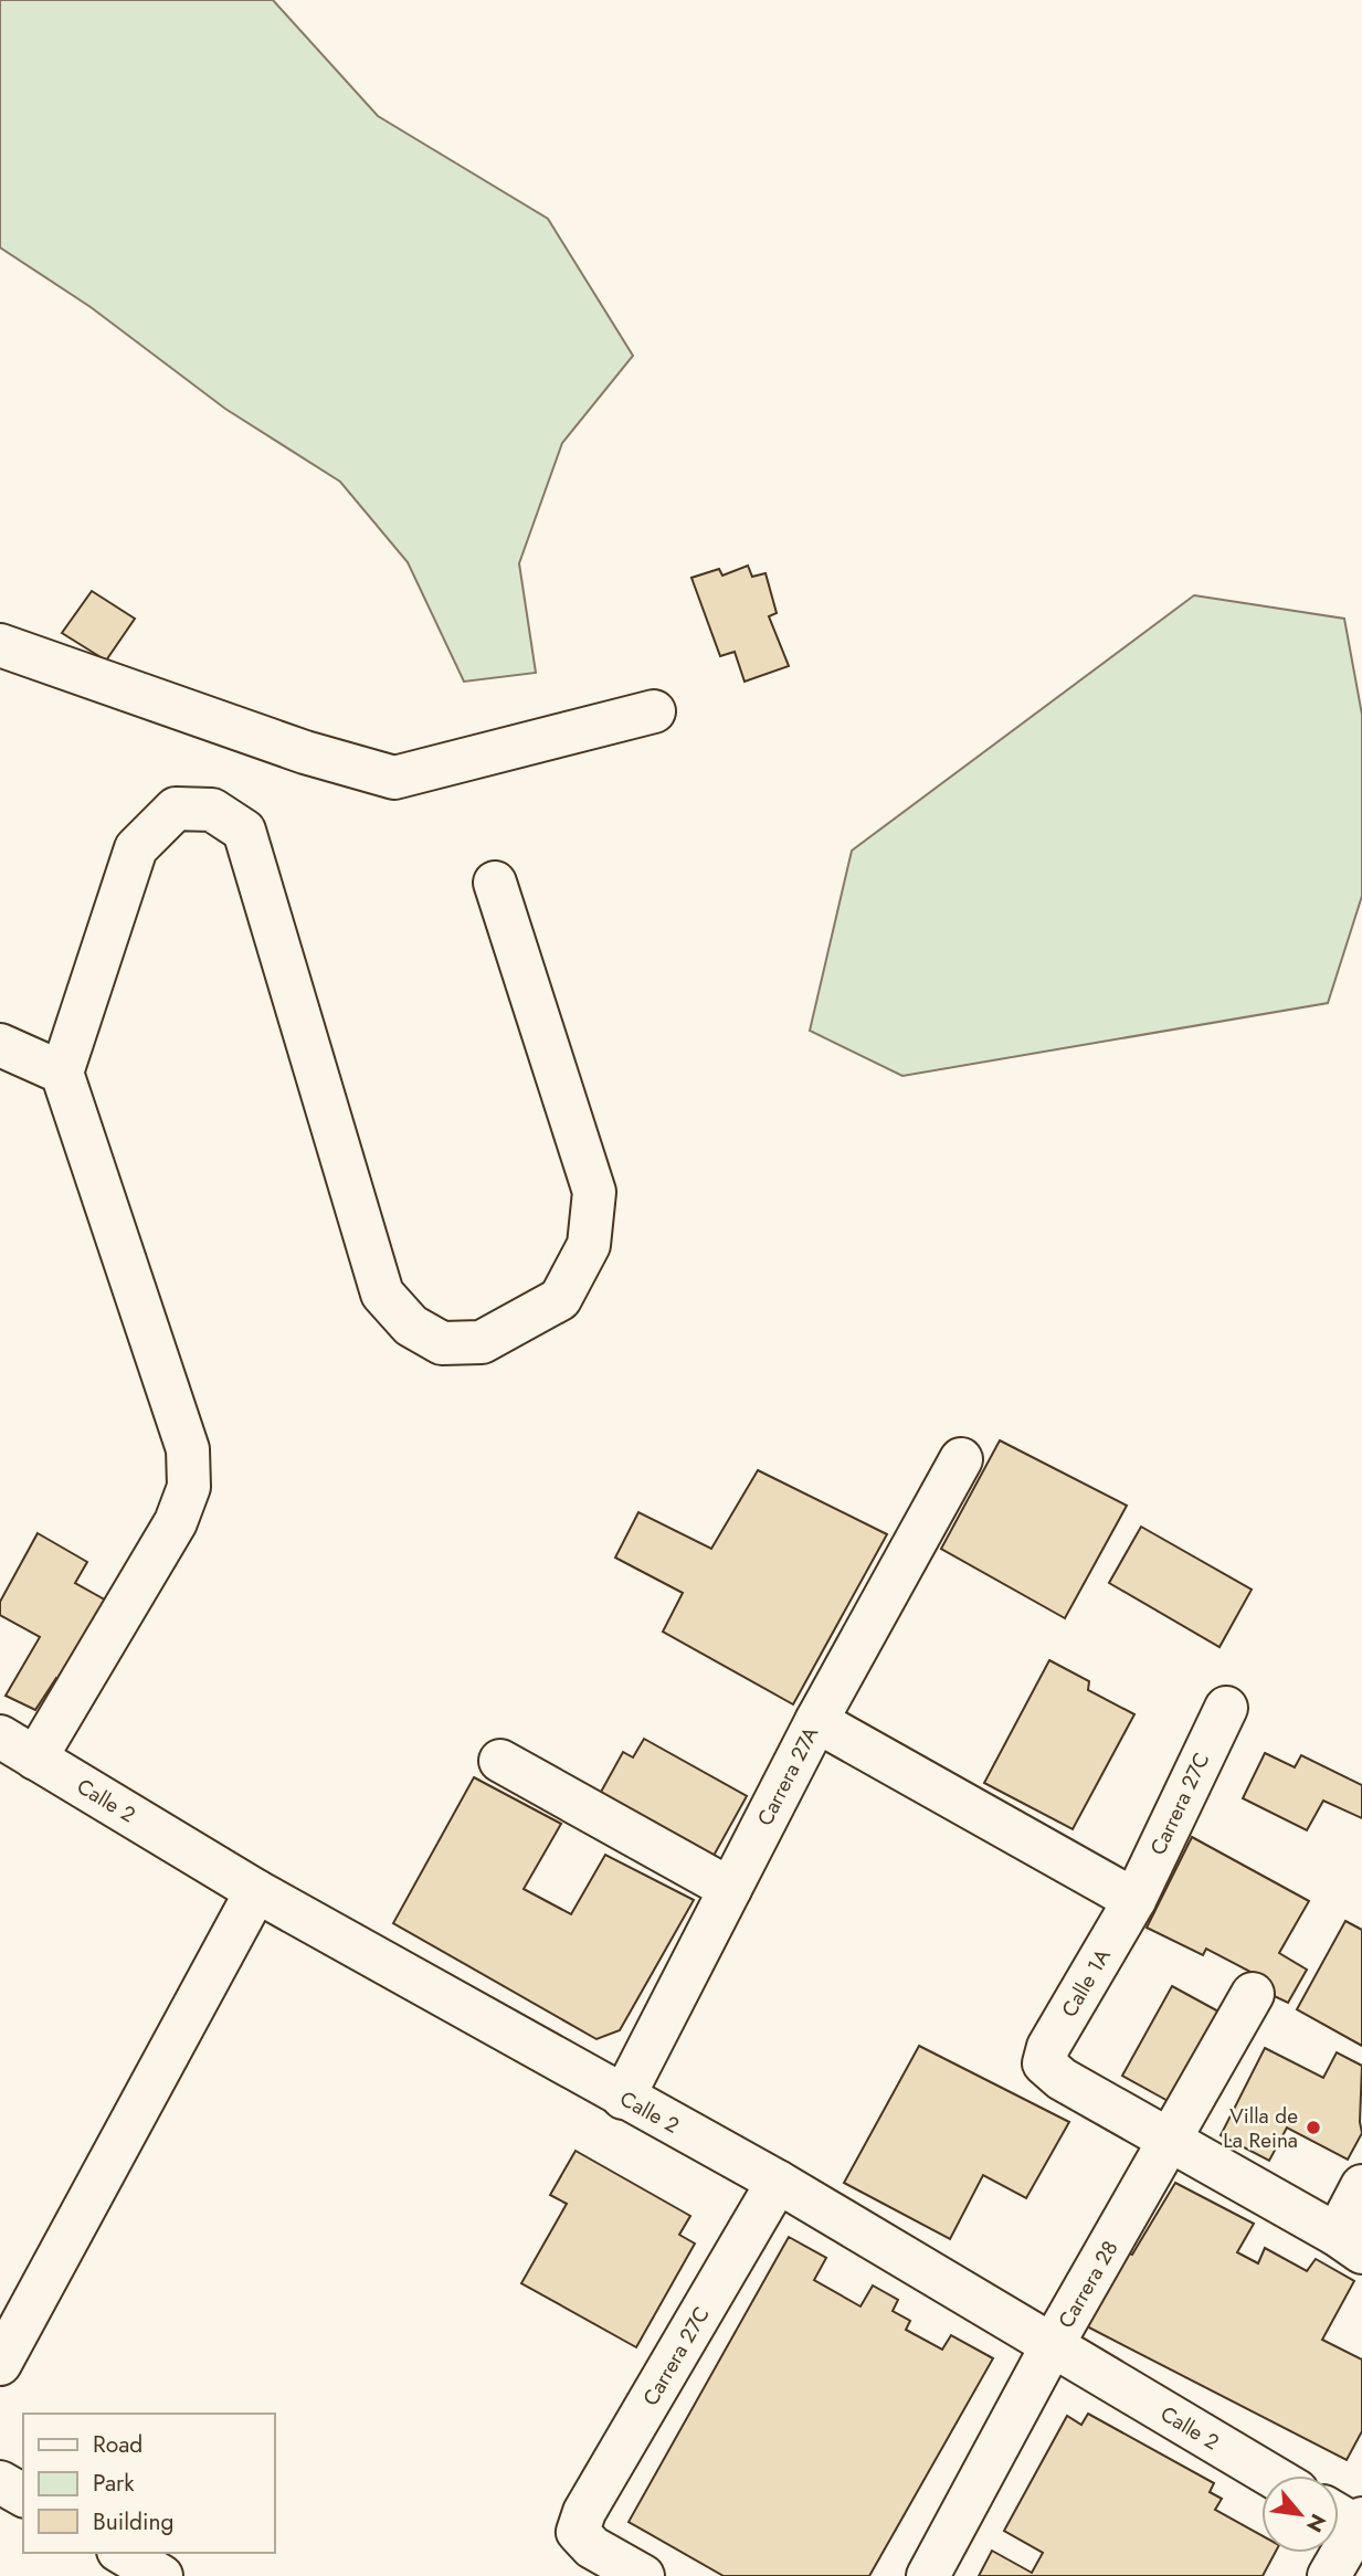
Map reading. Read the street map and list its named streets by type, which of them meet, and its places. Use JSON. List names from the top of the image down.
{
  "streets": {
    "street": [
      "Carrera 27A",
      "Calle 2",
      "Carrera 27C",
      "Calle 1A",
      "Carrera 28"
    ]
  },
  "crossings": [
    ["Carrera 27A", "Calle 2"],
    ["Calle 2", "Carrera 27C"],
    ["Calle 2", "Carrera 28"],
    ["Carrera 27C", "Calle 1A"],
    ["Calle 1A", "Carrera 28"]
  ],
  "places": ["Villa de La Reina"],
  "legend": ["Road", "Park", "Building"],
  "north": "bottom right"
}
